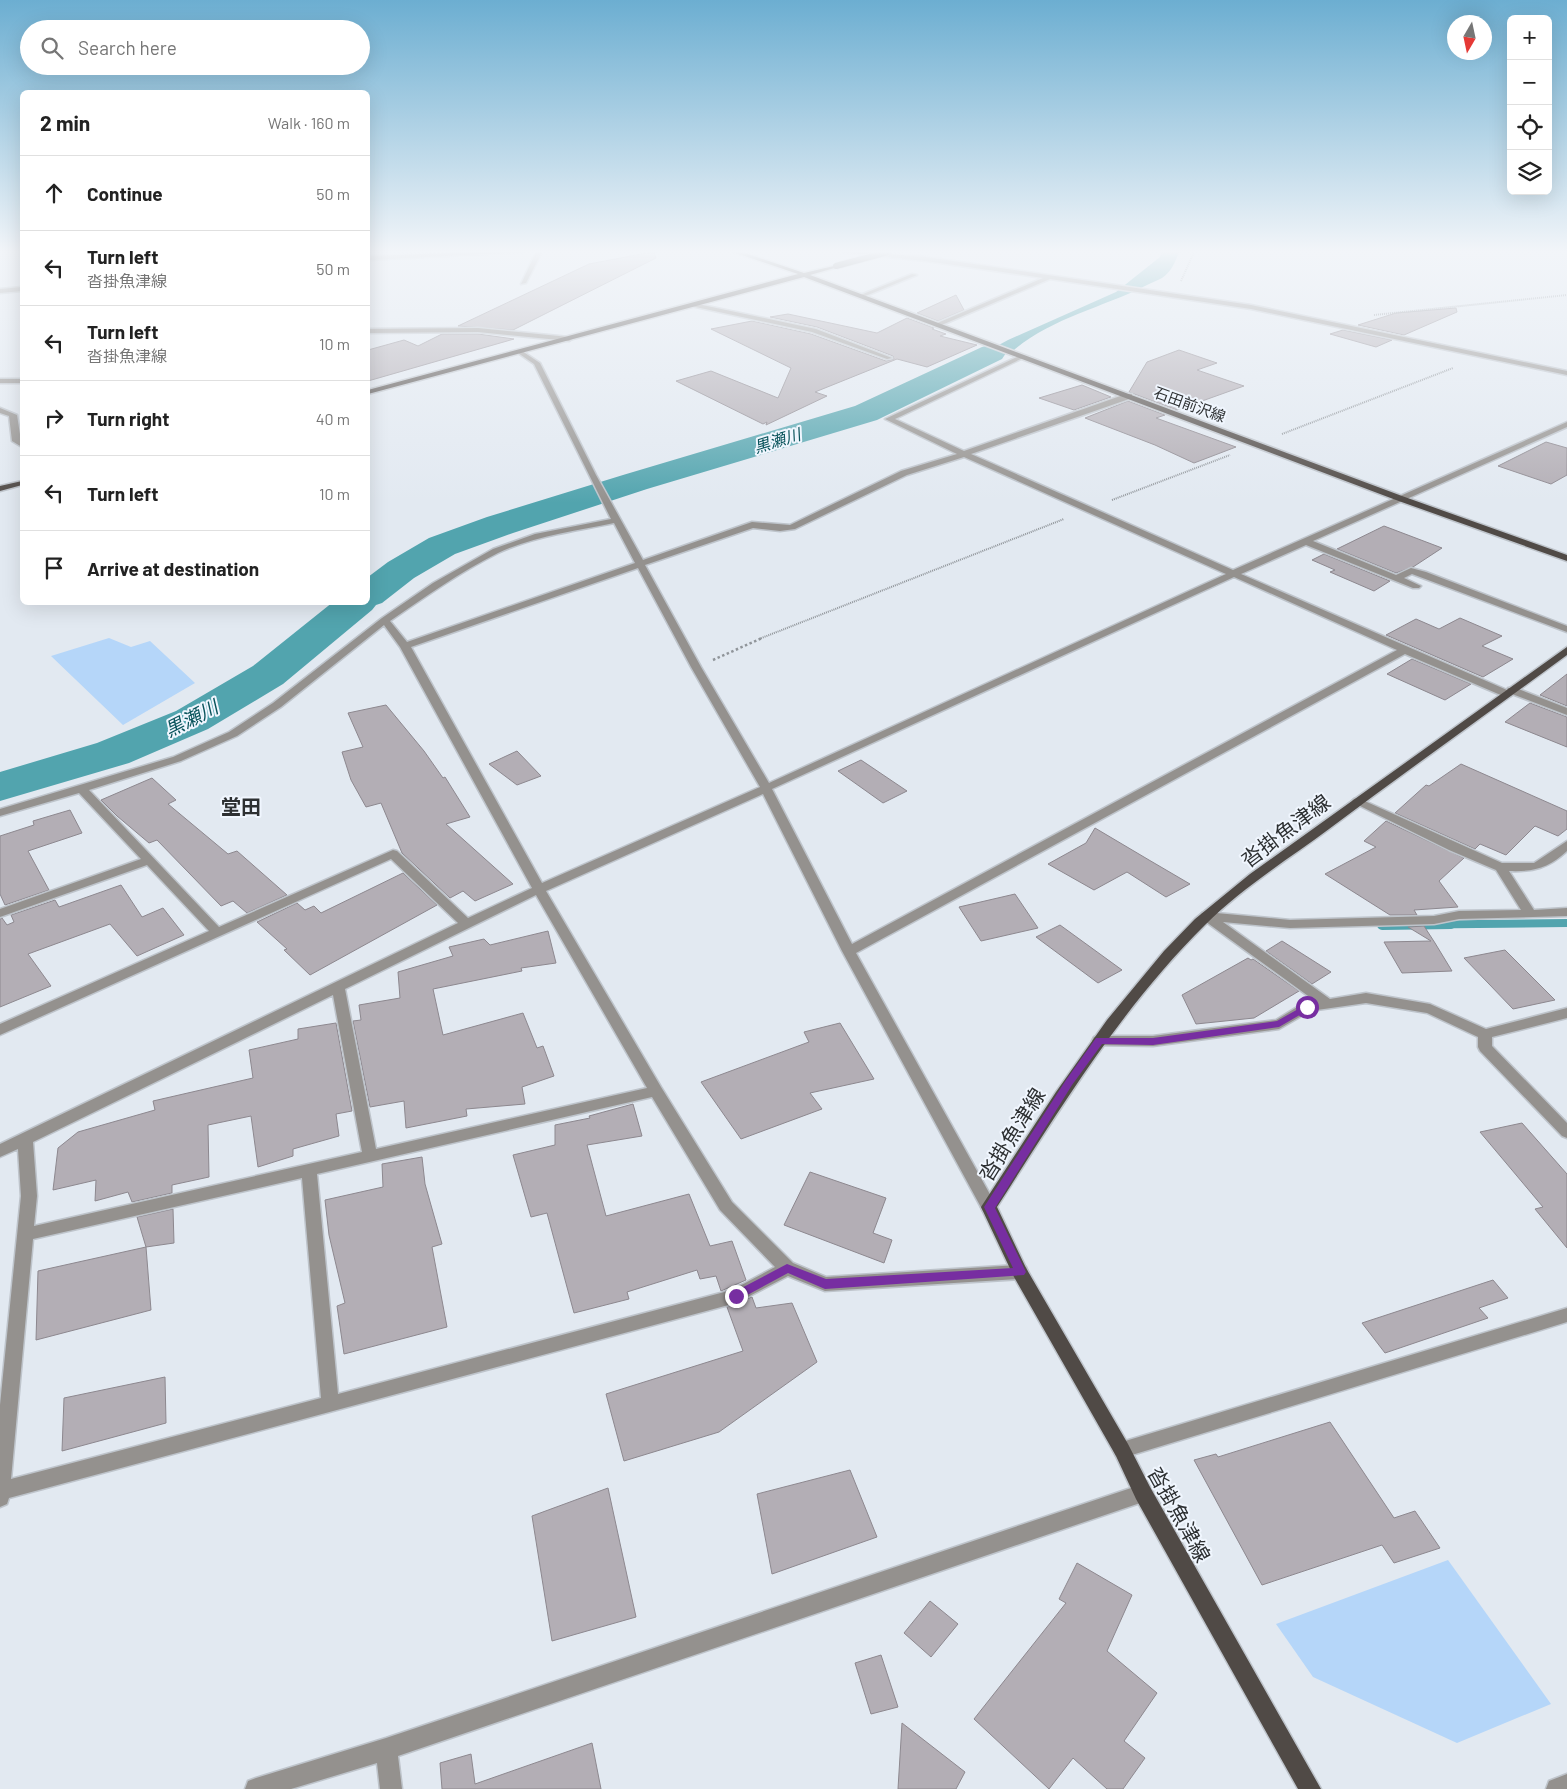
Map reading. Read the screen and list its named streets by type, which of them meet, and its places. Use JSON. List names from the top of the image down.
{
  "streets": {
    "main road": ["石田前沢線", "沓掛魚津線"]
  },
  "districts": ["堂田"],
  "water": ["黒瀬川"],
  "north": "bottom",
  "page": {
    "map_buttons": ["+", "−"],
    "search": "Search here",
    "heading": ["2 min", "Walk · 160 m"],
    "list": [
      ["Continue", "50 m"],
      ["Turn left", "沓掛魚津線", "50 m"],
      ["Turn left", "沓掛魚津線", "10 m"],
      ["Turn right", "40 m"],
      ["Turn left", "10 m"],
      "Arrive at destination"
    ]
  }
}
